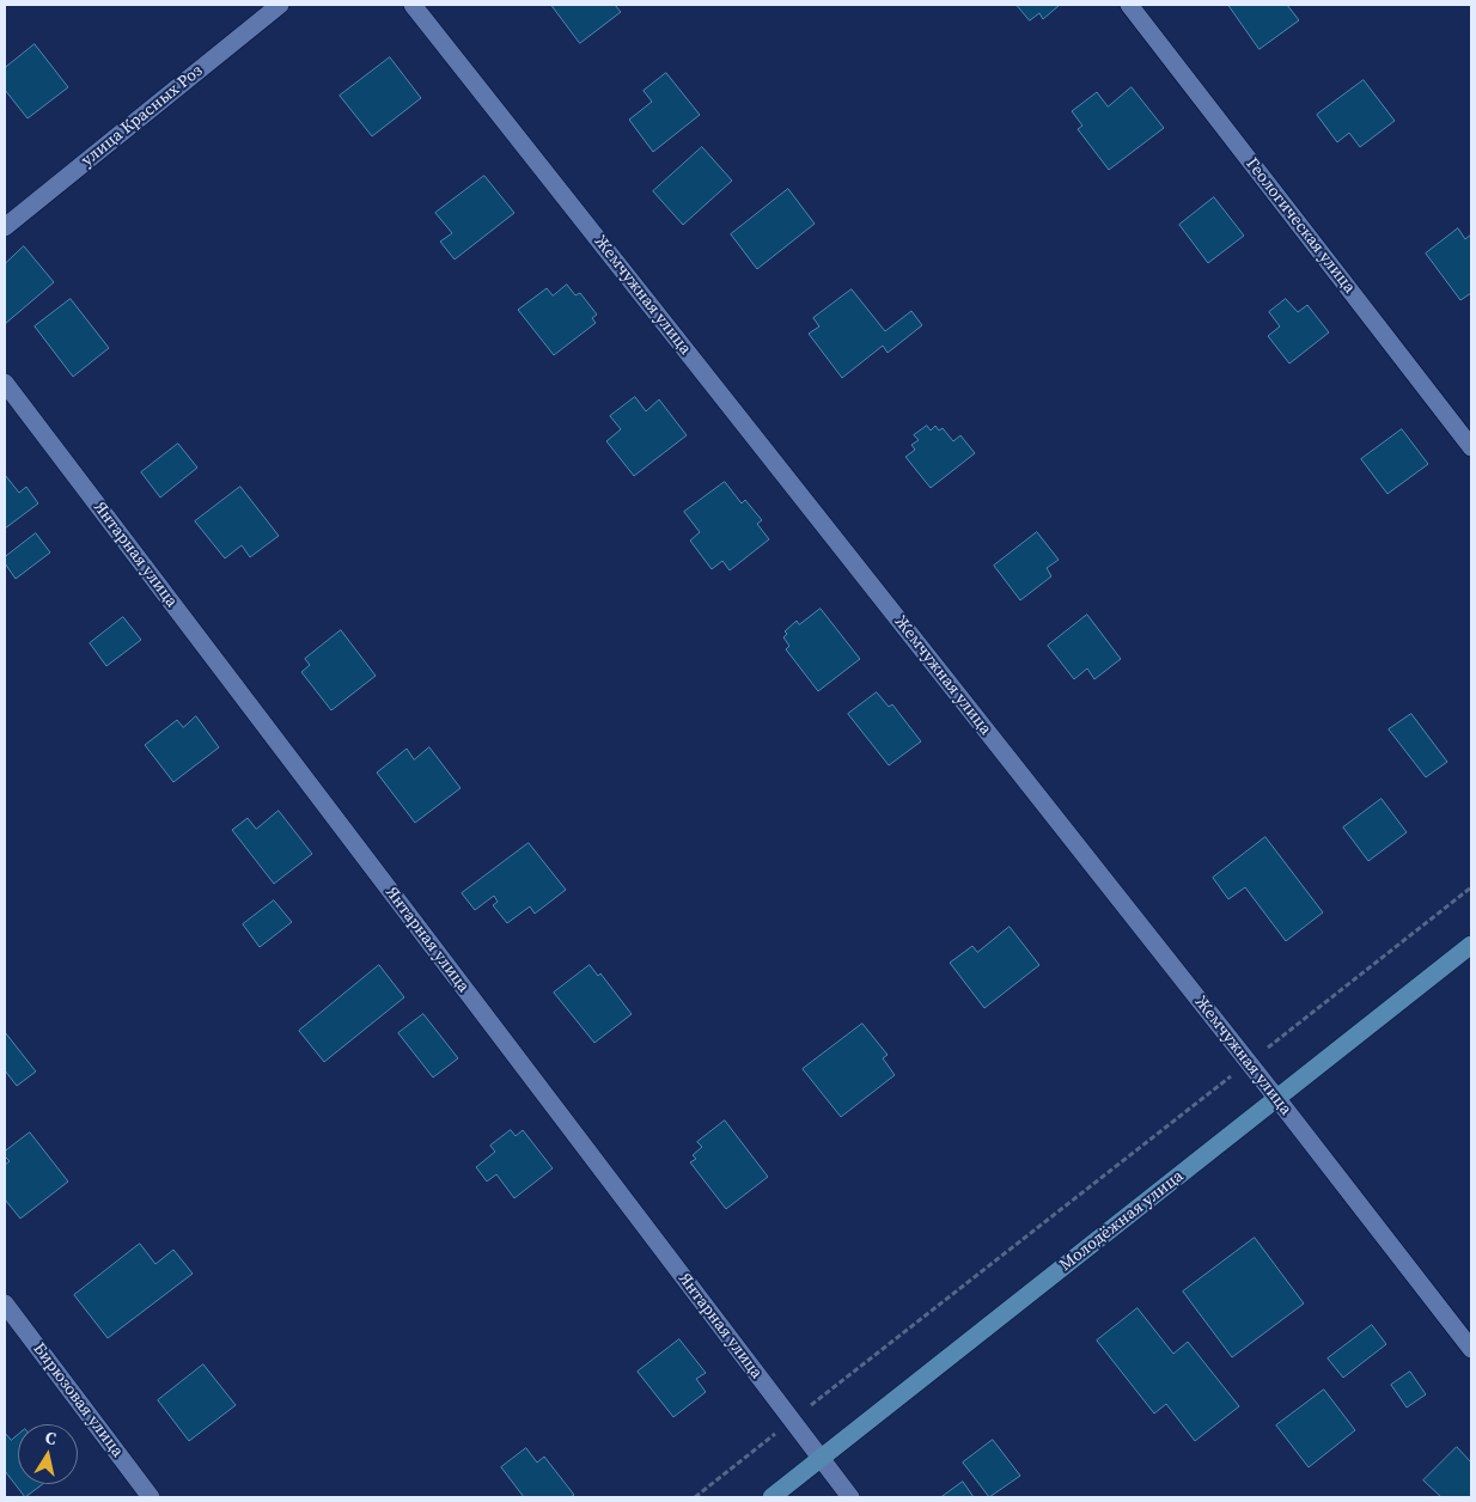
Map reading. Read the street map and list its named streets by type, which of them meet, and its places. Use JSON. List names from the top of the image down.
{
  "streets": {
    "street": [
      "улица Красных Роз",
      "Геологическая улица",
      "Жемчужная улица",
      "Янтарная улица",
      "Молодёжная улица",
      "Бирюзовая улица"
    ]
  },
  "crossings": [
    ["Жемчужная улица", "Молодёжная улица"],
    ["Янтарная улица", "Молодёжная улица"]
  ],
  "north": "top"
}
